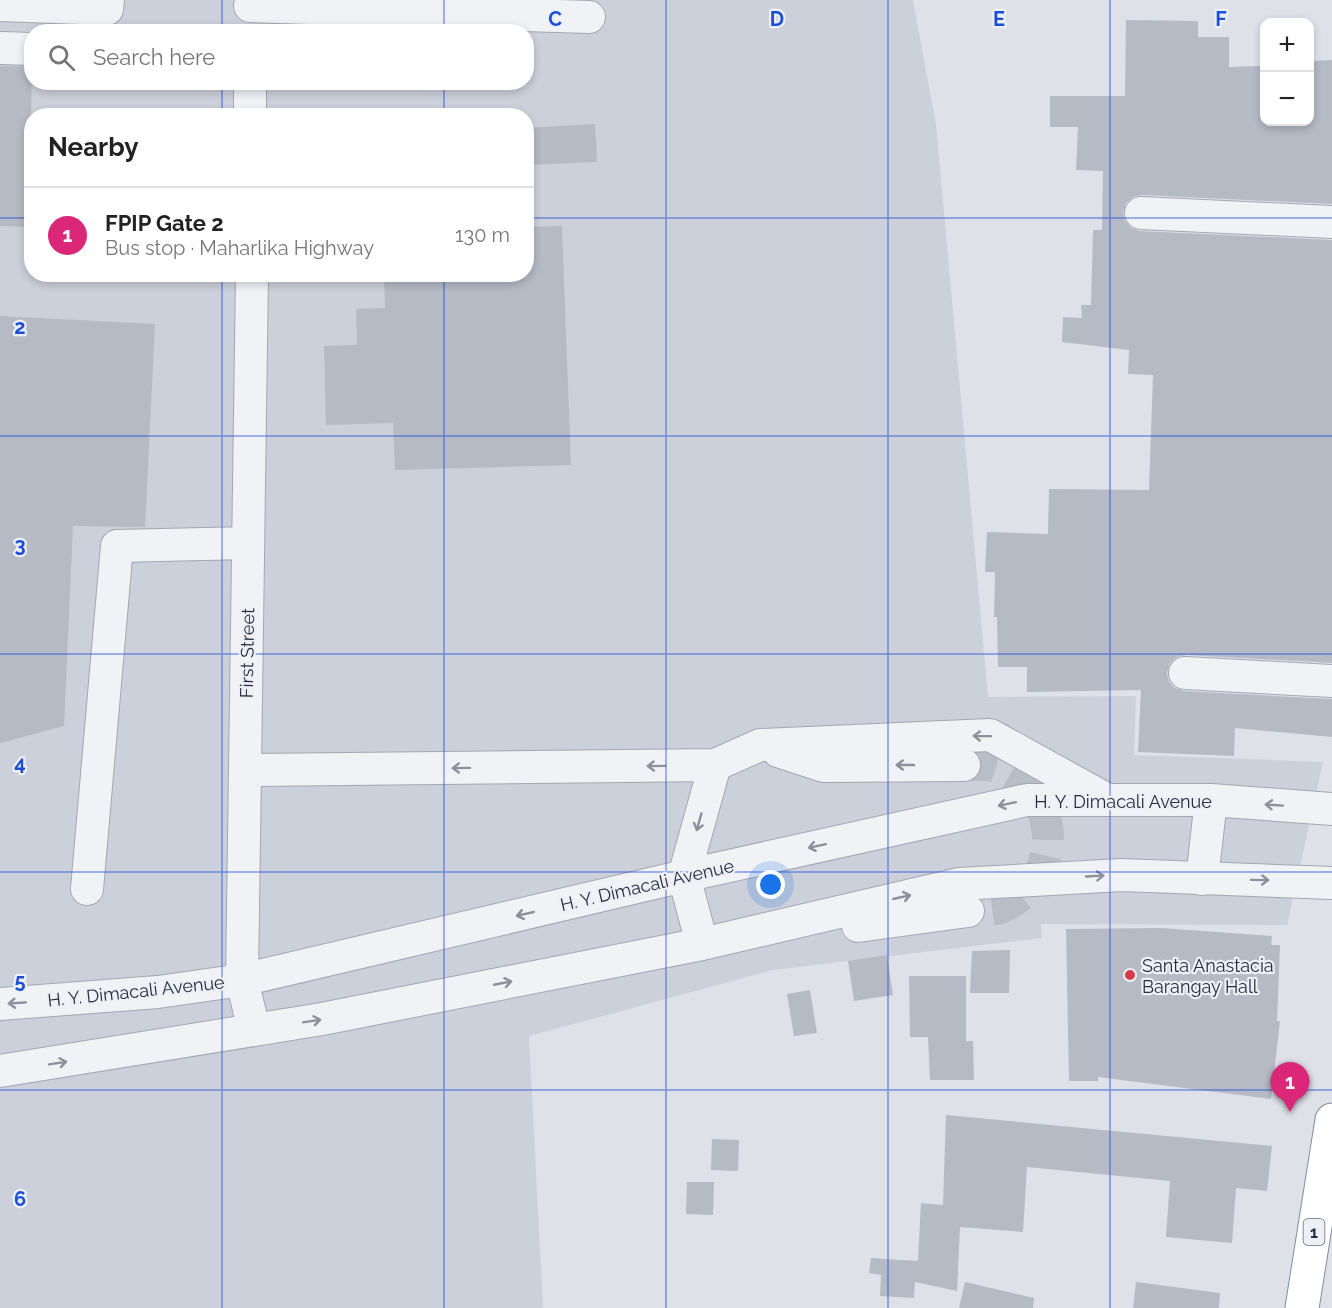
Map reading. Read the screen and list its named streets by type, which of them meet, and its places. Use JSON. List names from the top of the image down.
{
  "streets": {
    "highway": ["1"],
    "street": ["First Street", "H. Y. Dimacali Avenue"]
  },
  "crossings": [
    ["First Street", "H. Y. Dimacali Avenue"]
  ],
  "places": ["Santa Anastacia Barangay Hall"],
  "page": {
    "map_buttons": ["+", "−"],
    "search": "Search here",
    "heading": "Nearby",
    "list": [
      {
        "mark": "1",
        "name": "FPIP Gate 2",
        "note": "Bus stop · Maharlika Highway",
        "value": "130 m"
      }
    ],
    "pins": "1"
  },
  "grid": {
    "columns": [
      "C",
      "D",
      "E",
      "F"
    ],
    "rows": [
      "2",
      "3",
      "4",
      "5",
      "6"
    ]
  }
}
